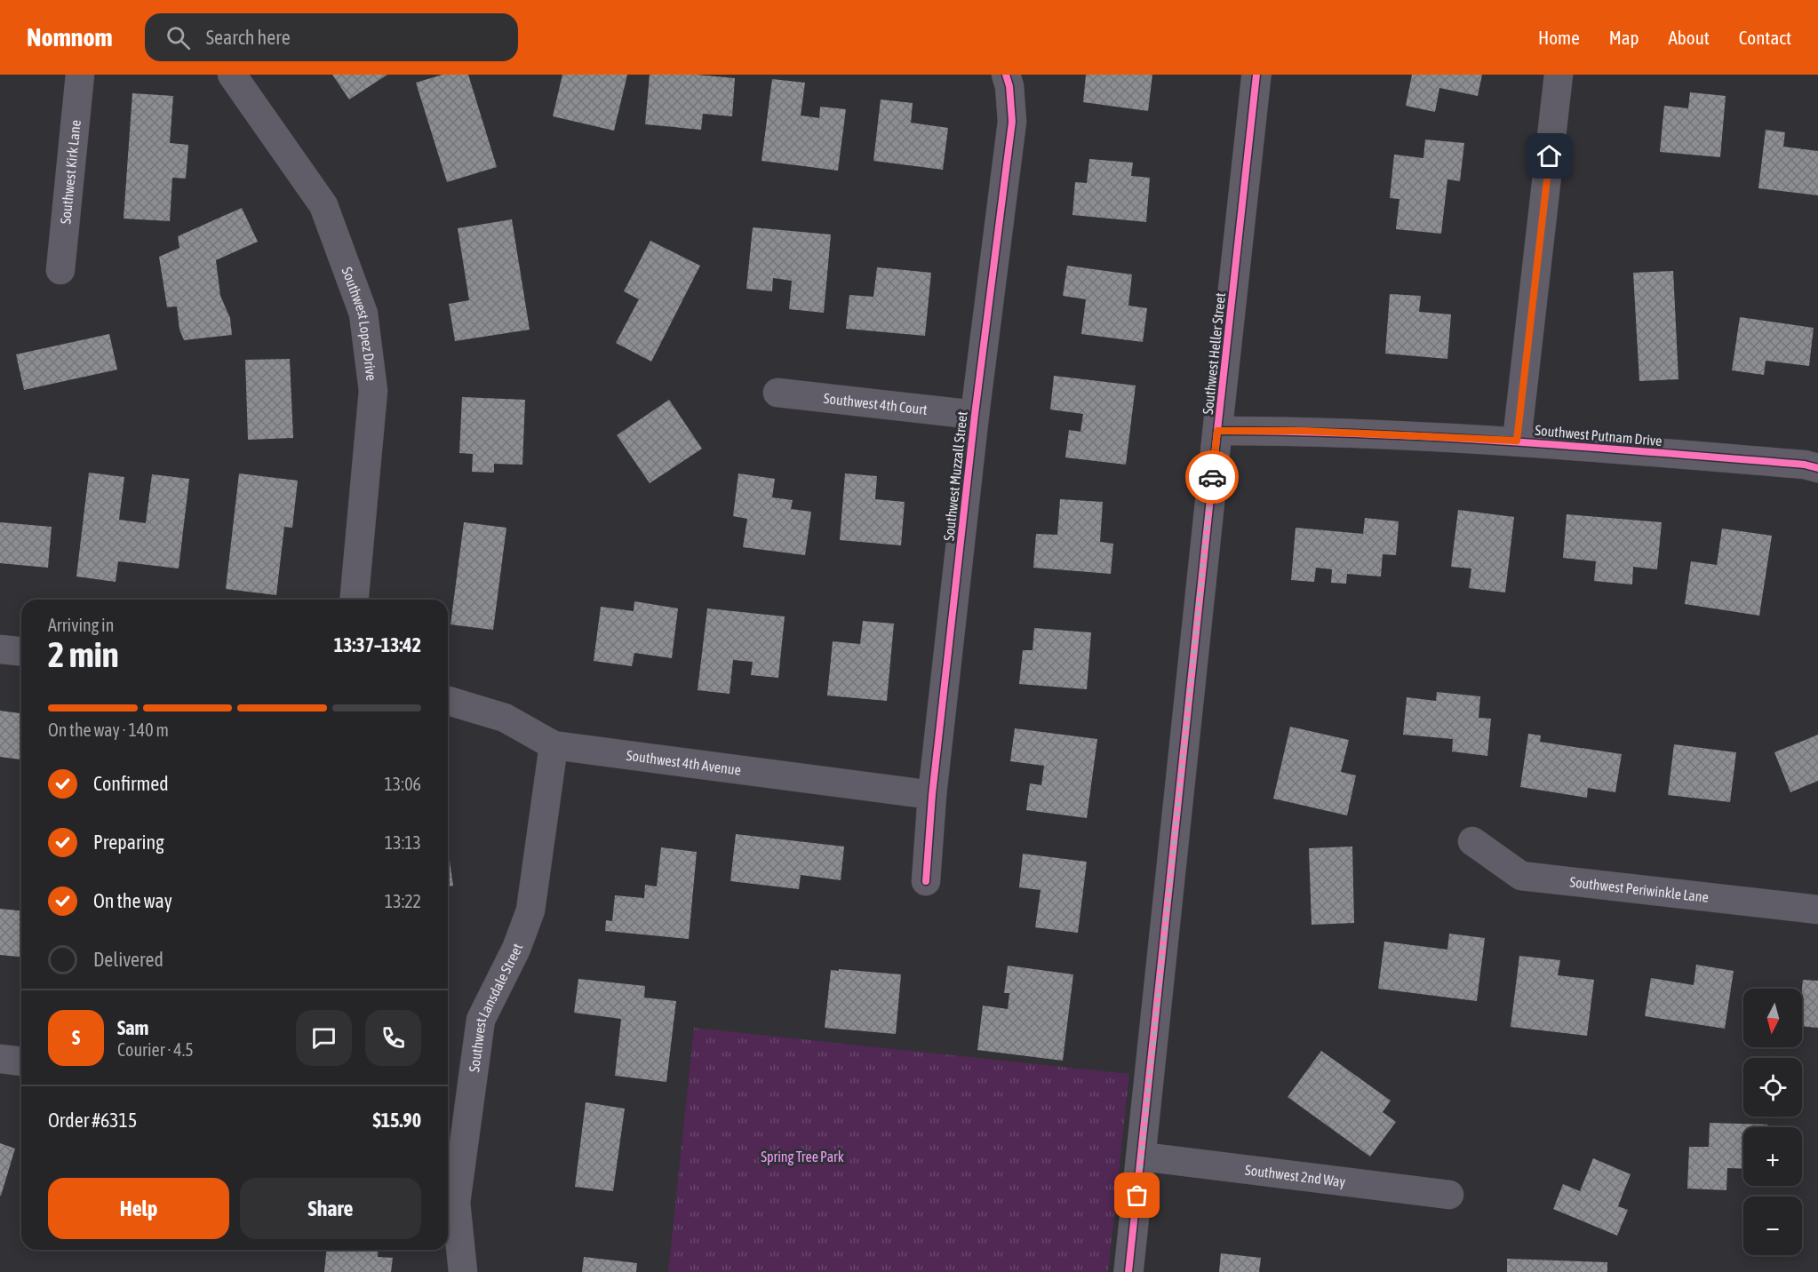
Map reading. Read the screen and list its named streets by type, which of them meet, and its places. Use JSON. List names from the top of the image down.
{
  "streets": {
    "street": [
      "Southwest Kirk Lane",
      "Southwest Lopez Drive",
      "Southwest Heller Street",
      "Southwest 4th Court",
      "Southwest Putnam Drive",
      "Southwest Muzzall Street",
      "Southwest 4th Avenue",
      "Southwest Periwinkle Lane",
      "Southwest Lansdale Street",
      "Southwest 2nd Way"
    ]
  },
  "crossings": [
    ["Southwest Heller Street", "Southwest Putnam Drive"],
    ["Southwest Heller Street", "Southwest 2nd Way"],
    ["Southwest 4th Court", "Southwest Muzzall Street"],
    ["Southwest Muzzall Street", "Southwest 4th Avenue"],
    ["Southwest 4th Avenue", "Southwest Lansdale Street"]
  ],
  "parks": ["Spring Tree Park"],
  "north": "bottom",
  "page": {
    "header": "Nomnom",
    "search": "Search here",
    "nav": [
      "Home",
      "Map",
      "About",
      "Contact"
    ],
    "heading": ["2 min", "Arriving in", "13:37–13:42"],
    "panel": [
      "Sam",
      "Courier · 4.5",
      "Order #6315",
      "$15.90"
    ],
    "bar": "On the way · 140 m",
    "list": [
      ["Confirmed", "13:06"],
      ["Preparing", "13:13"],
      ["On the way", "13:22"],
      "Delivered"
    ],
    "map_buttons": ["+", "−"],
    "round": "S",
    "buttons": ["Help", "Share"]
  }
}
